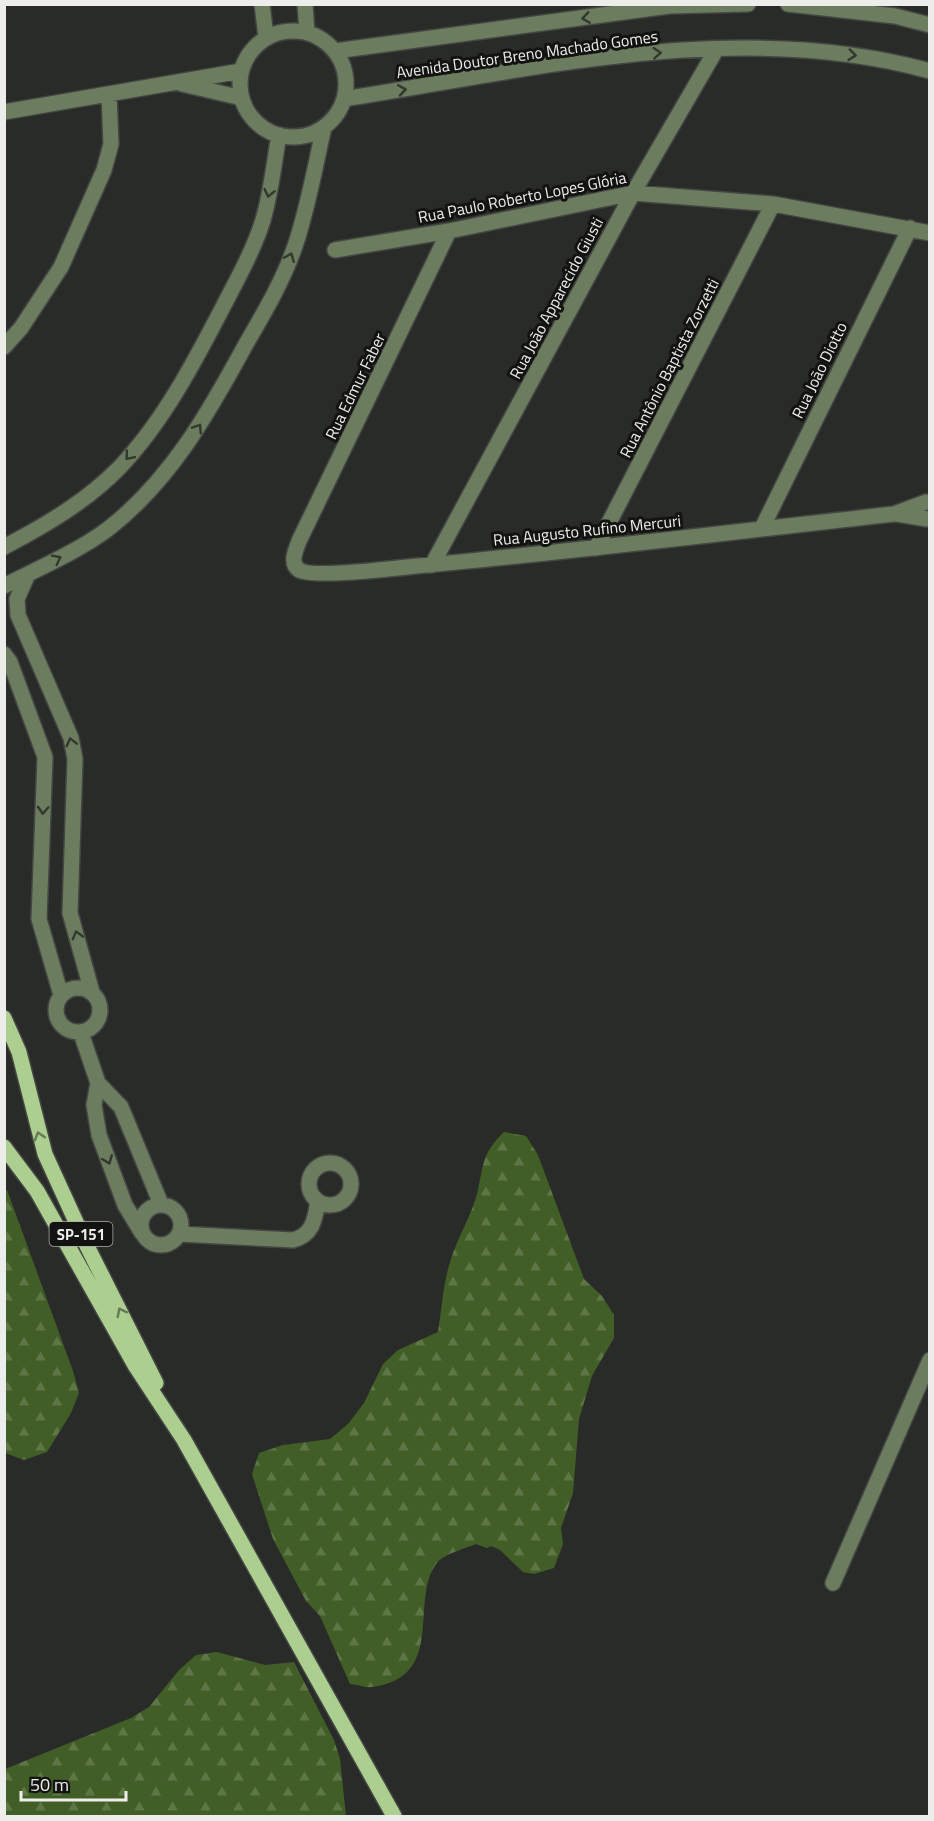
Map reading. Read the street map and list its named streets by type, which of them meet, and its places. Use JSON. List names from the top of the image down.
{
  "streets": {
    "main road": ["SP-151"],
    "street": [
      "Avenida Doutor Breno Machado Gomes",
      "Rua Paulo Roberto Lopes Glória",
      "Rua João Apparecido Giusti",
      "Rua Antônio Baptista Zorzetti",
      "Rua João Diotto",
      "Rua Edmur Faber",
      "Rua Augusto Rufino Mercuri"
    ]
  },
  "crossings": [
    ["Avenida Doutor Breno Machado Gomes", "Rua João Apparecido Giusti"],
    ["Rua Paulo Roberto Lopes Glória", "Rua João Apparecido Giusti"],
    ["Rua Paulo Roberto Lopes Glória", "Rua Antônio Baptista Zorzetti"],
    ["Rua Paulo Roberto Lopes Glória", "Rua João Diotto"],
    ["Rua Paulo Roberto Lopes Glória", "Rua Edmur Faber"],
    ["Rua João Apparecido Giusti", "Rua Augusto Rufino Mercuri"],
    ["Rua Antônio Baptista Zorzetti", "Rua Augusto Rufino Mercuri"],
    ["Rua João Diotto", "Rua Augusto Rufino Mercuri"],
    ["Rua Edmur Faber", "Rua Augusto Rufino Mercuri"]
  ],
  "scale_bar": "50 m"
}
